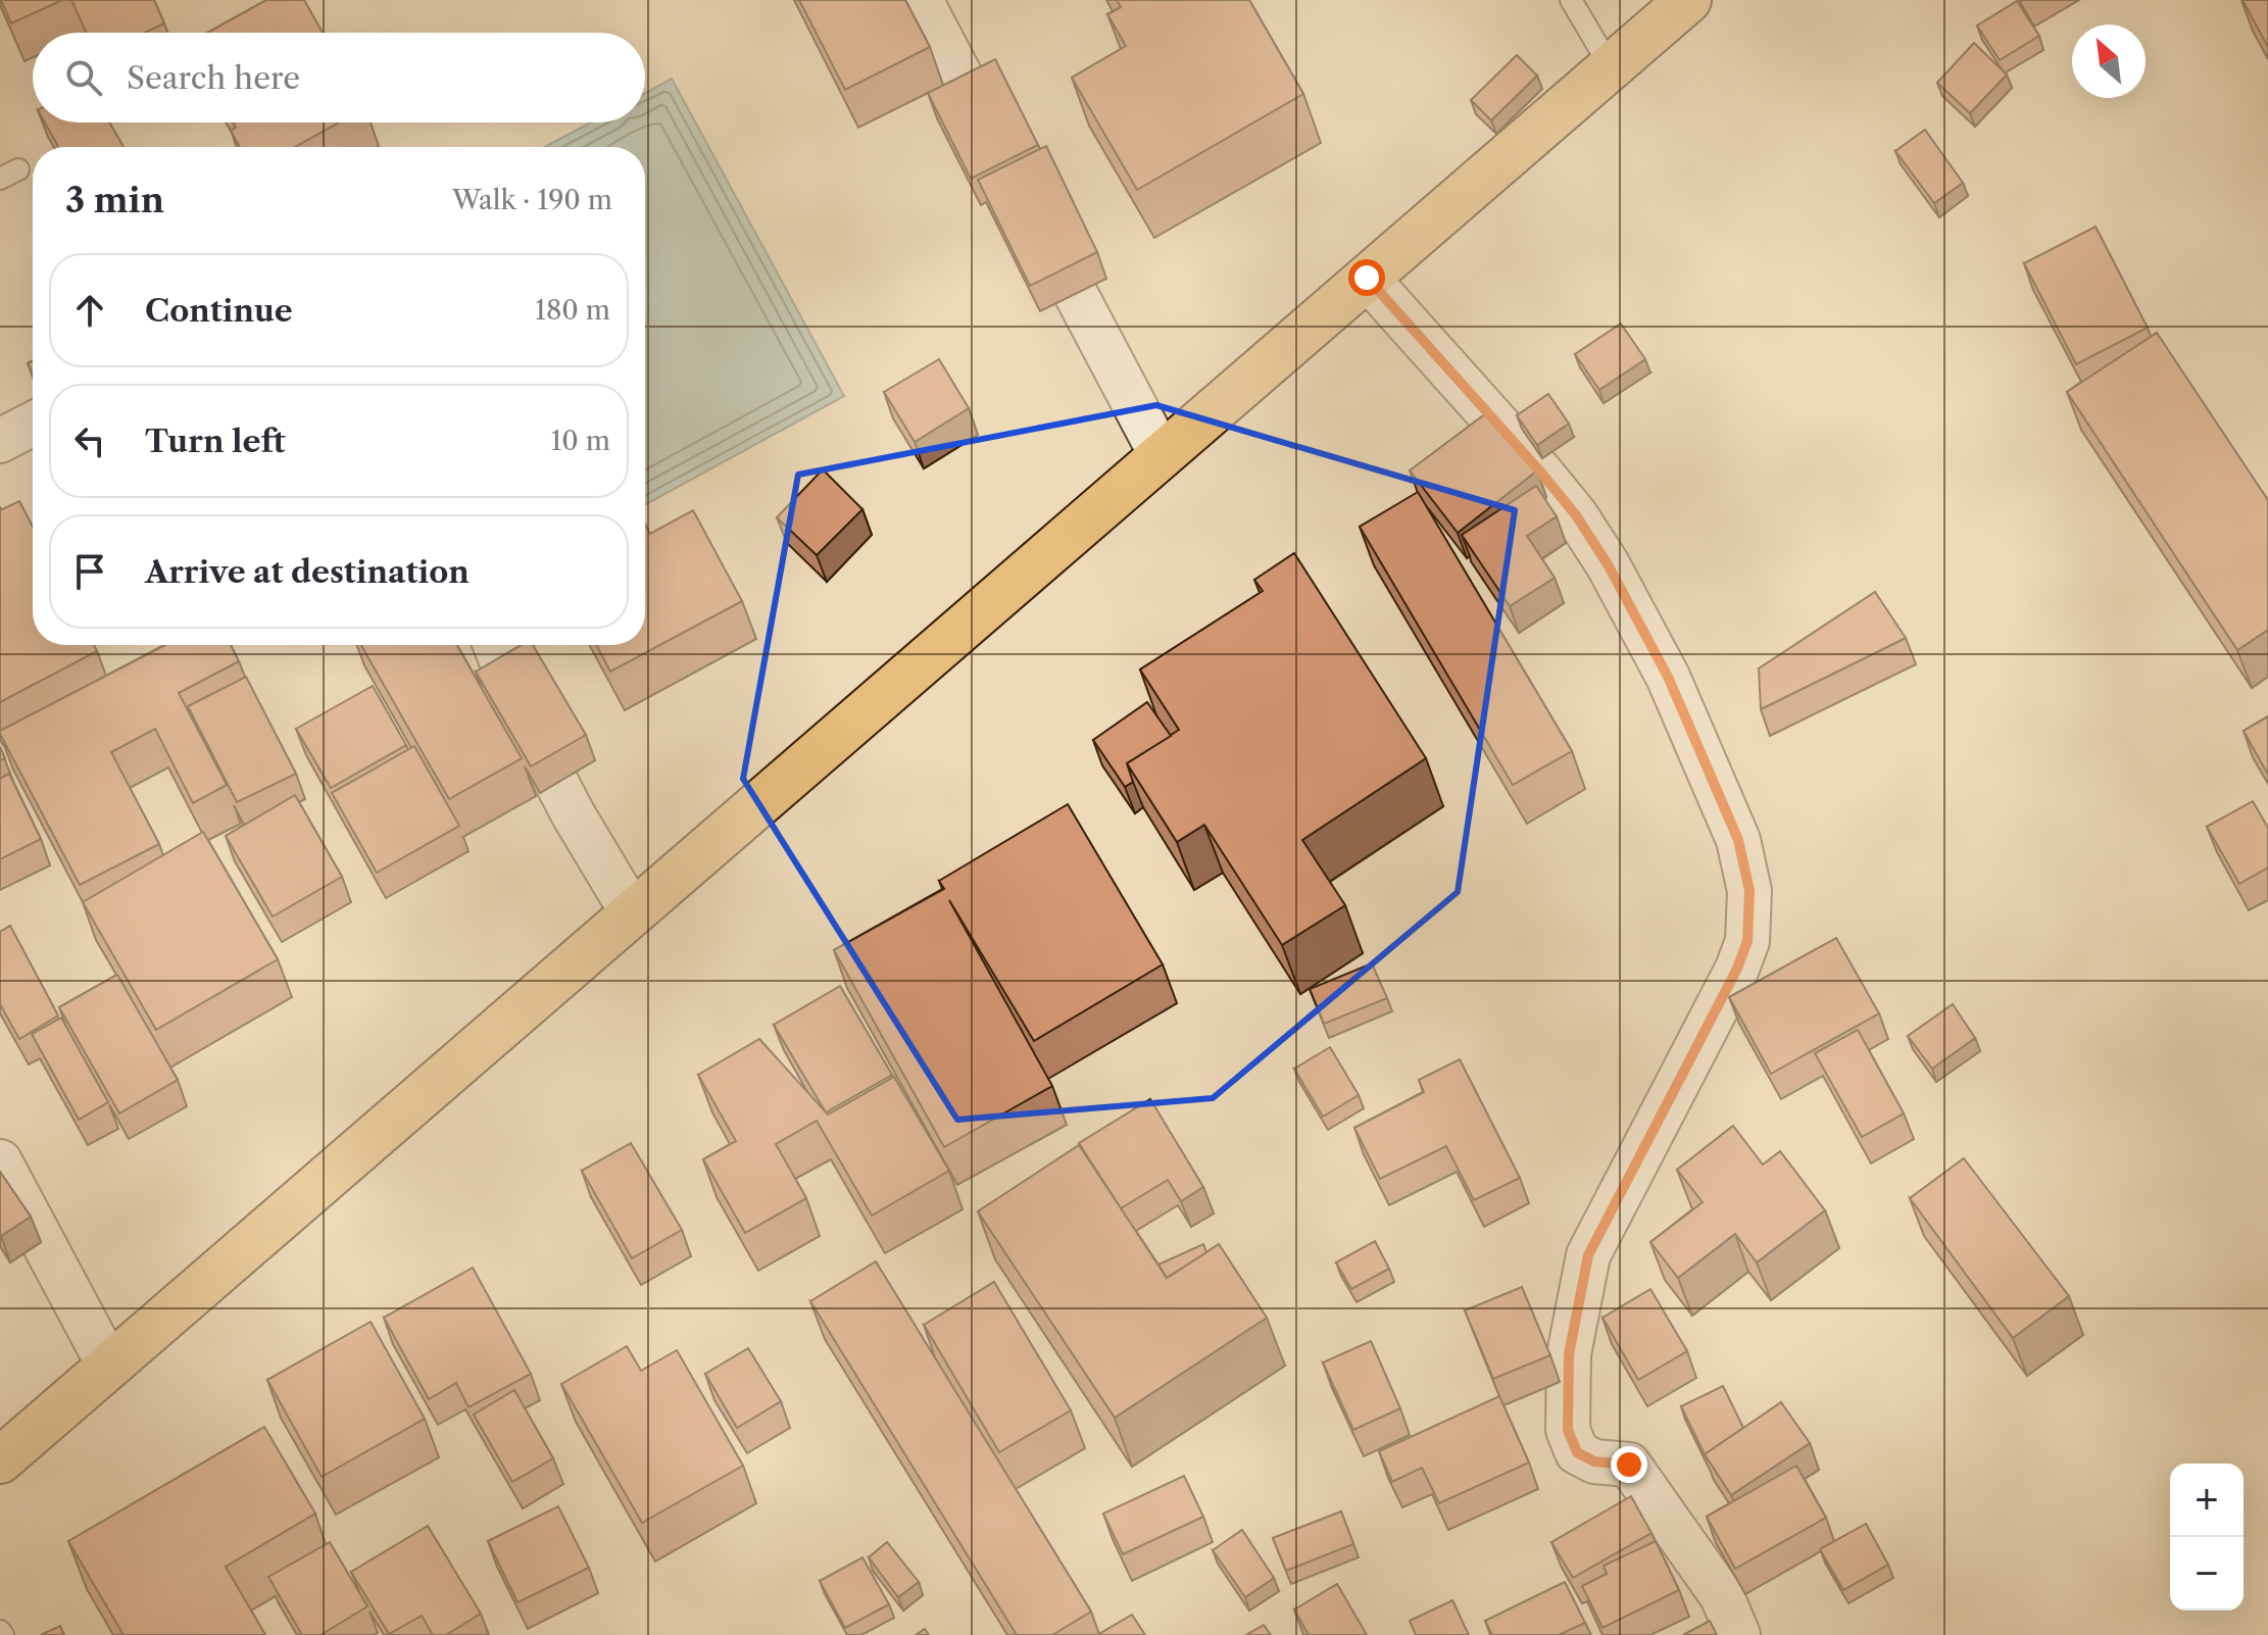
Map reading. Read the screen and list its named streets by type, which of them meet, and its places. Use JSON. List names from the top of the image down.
{
  "north": "top left",
  "page": {
    "search": "Search here",
    "heading": ["3 min", "Walk · 190 m"],
    "list": [
      ["Continue", "180 m"],
      ["Turn left", "10 m"],
      "Arrive at destination"
    ],
    "map_buttons": ["+", "−"]
  }
}
